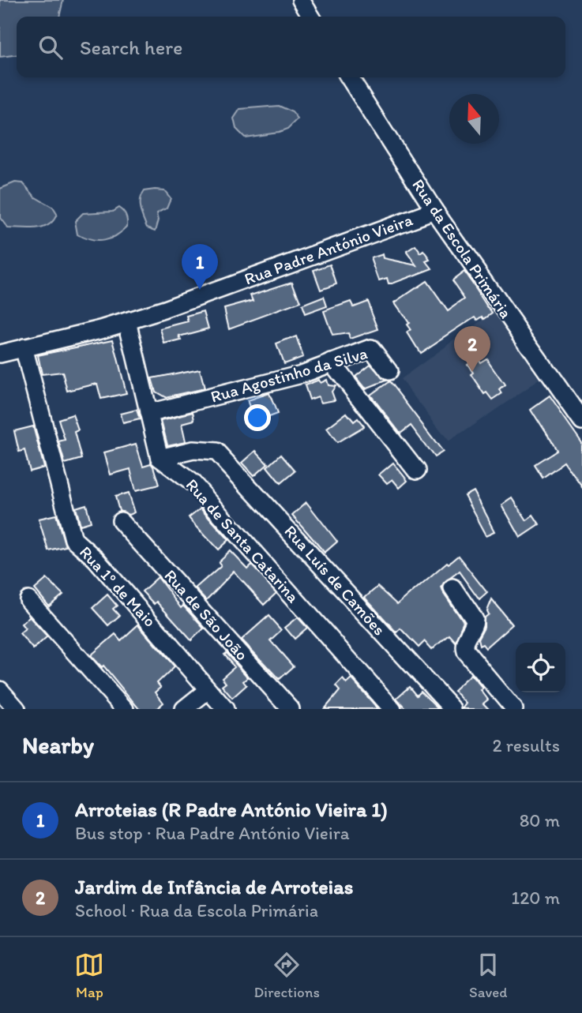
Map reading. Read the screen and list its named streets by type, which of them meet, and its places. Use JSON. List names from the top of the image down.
{
  "streets": {
    "street": [
      "Rua da Escola Primária",
      "Rua Padre António Vieira",
      "Rua Agostinho da Silva",
      "Rua de Santa Catarina",
      "Rua Luís de Camões",
      "Rua 1º de Maio",
      "Rua de São João"
    ]
  },
  "crossings": [
    ["Rua da Escola Primária", "Rua Padre António Vieira"],
    ["Rua Padre António Vieira", "Rua 1º de Maio"],
    ["Rua de Santa Catarina", "Rua Luís de Camões"]
  ],
  "north": "top",
  "page": {
    "search": "Search here",
    "pins": ["1", "2"],
    "heading": ["Nearby", "2 results"],
    "list": [
      {
        "mark": "1",
        "name": "Arroteias (R Padre António Vieira 1)",
        "note": "Bus stop · Rua Padre António Vieira",
        "value": "80 m"
      },
      {
        "mark": "2",
        "name": "Jardim de Infância de Arroteias",
        "note": "School · Rua da Escola Primária",
        "value": "120 m"
      }
    ],
    "nav": ["Map", "Directions", "Saved"]
  }
}
